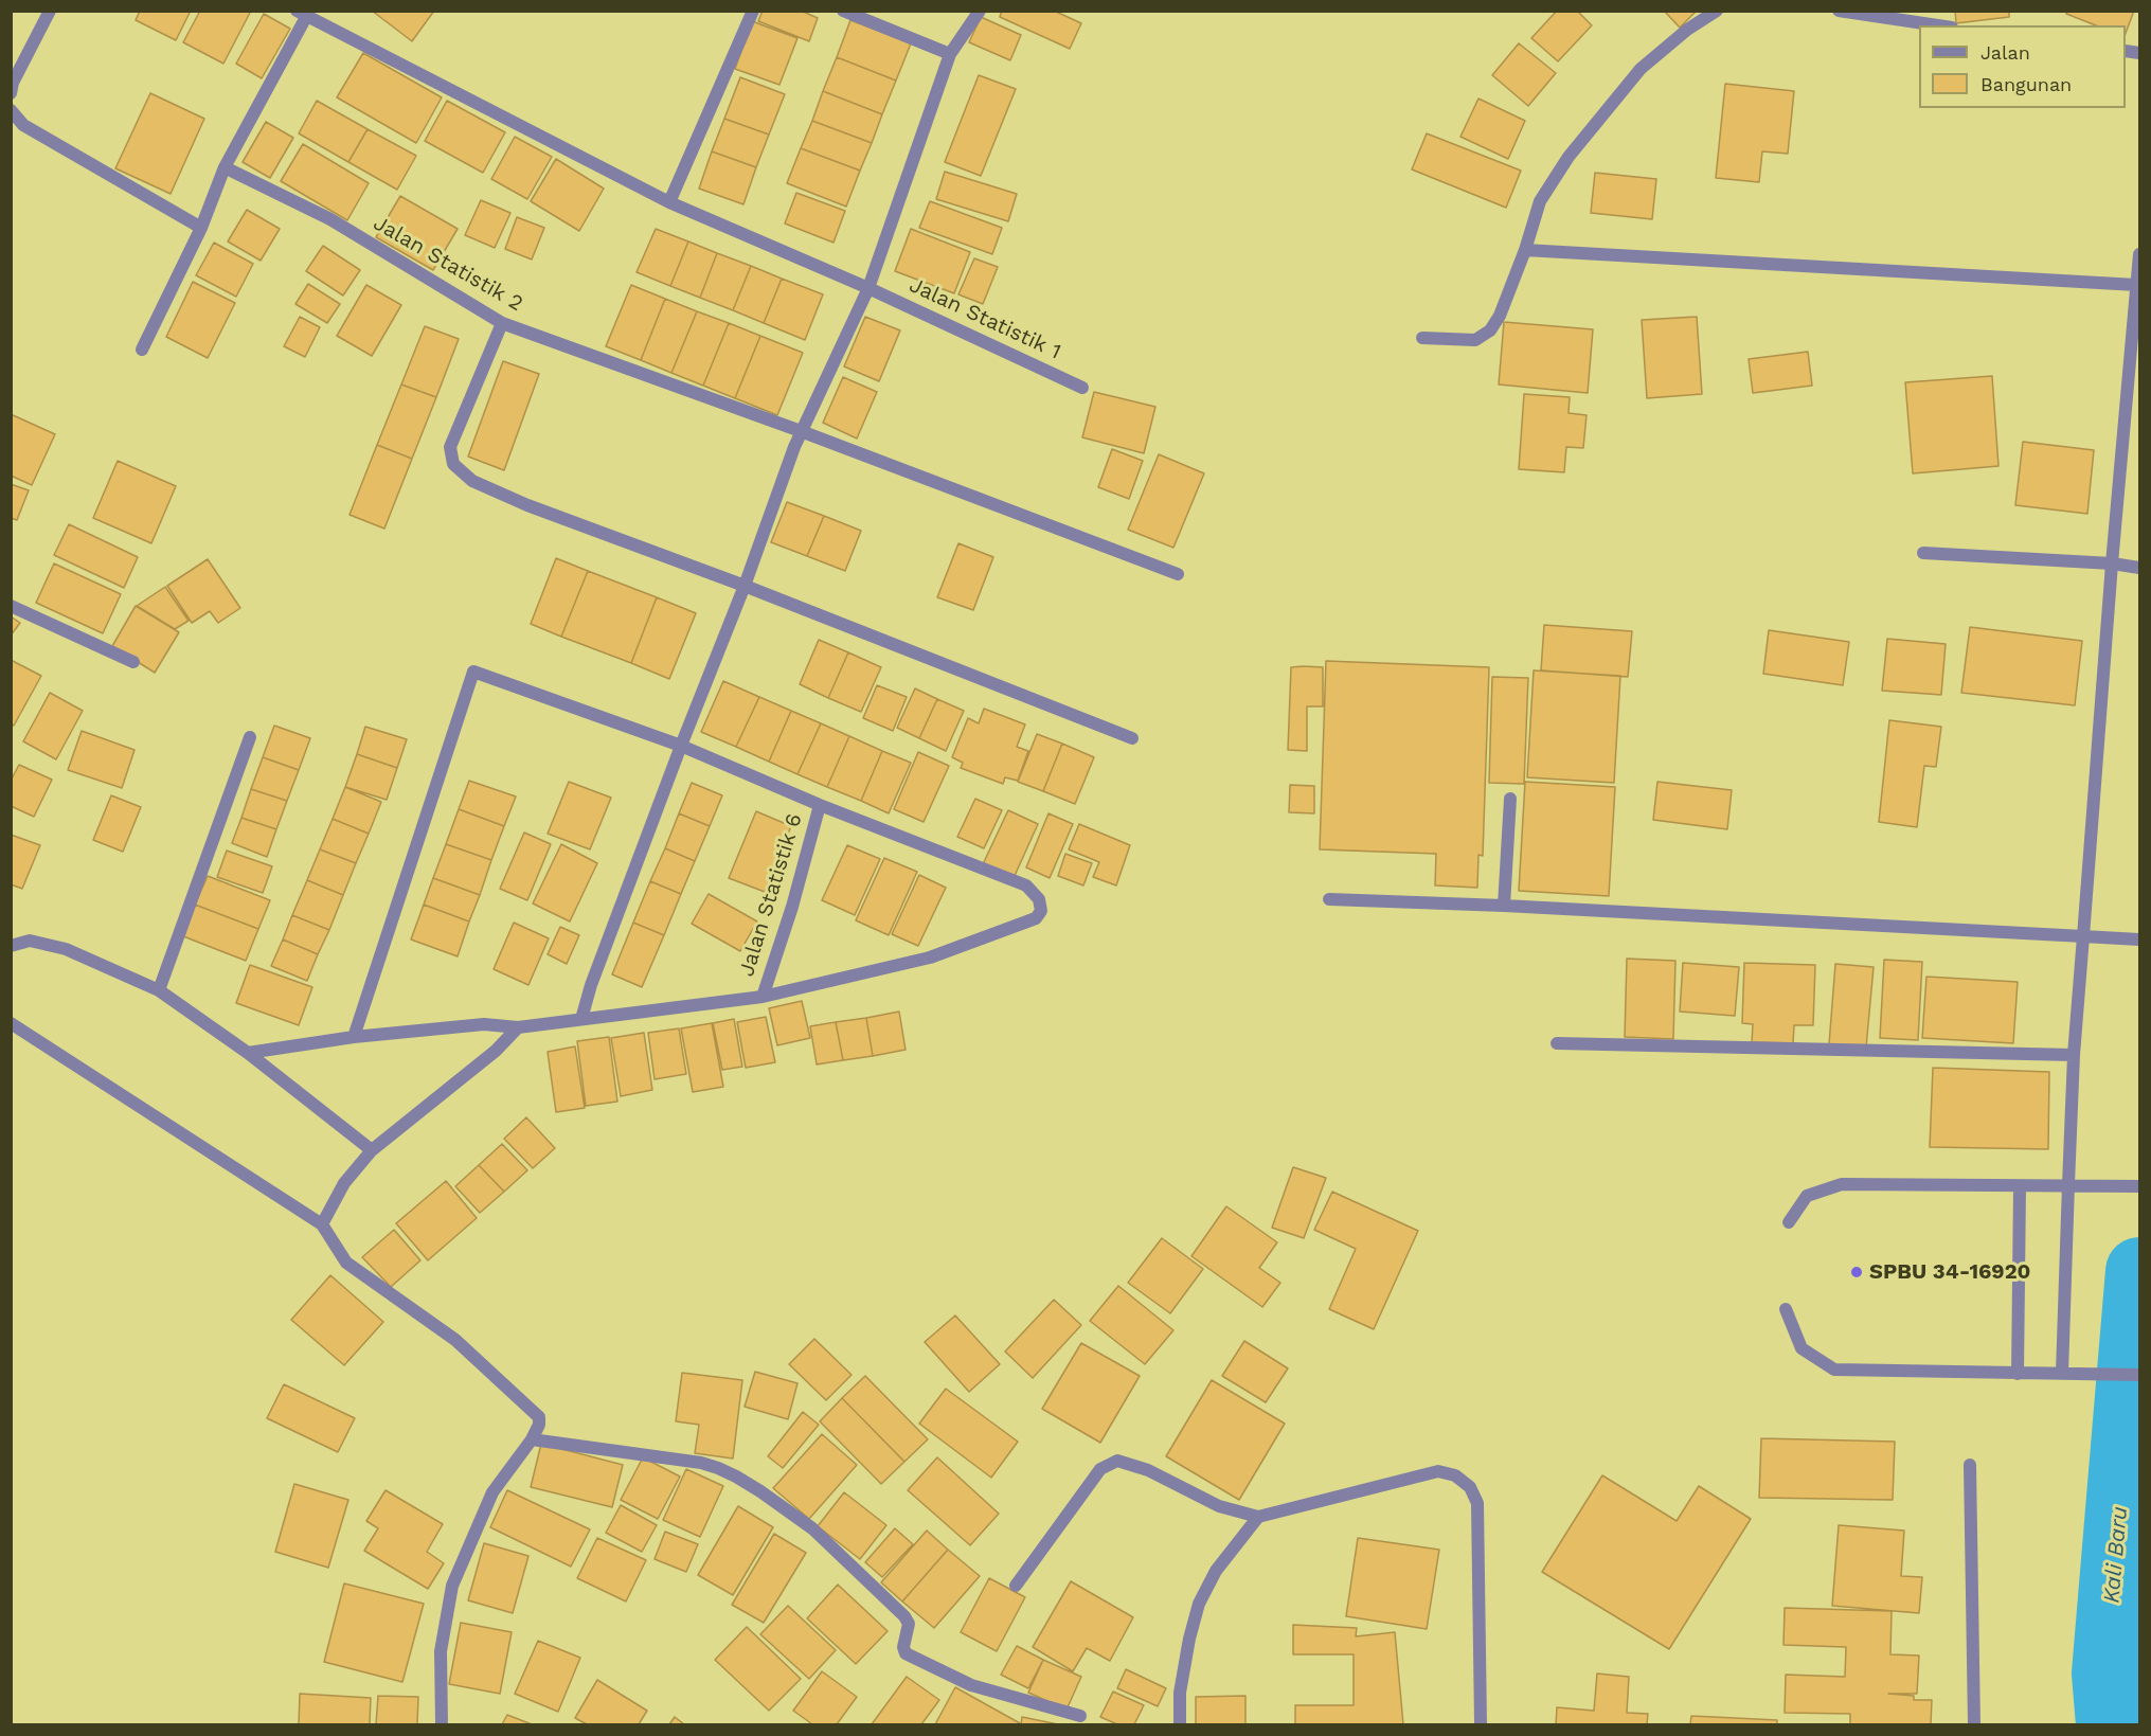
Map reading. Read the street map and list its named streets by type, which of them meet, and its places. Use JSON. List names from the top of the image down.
{
  "streets": {
    "street": ["Jalan Statistik 2", "Jalan Statistik 1", "Jalan Statistik 6"]
  },
  "water": ["Kali Baru"],
  "places": ["SPBU 34-16920"],
  "legend": ["Jalan", "Bangunan"]
}
